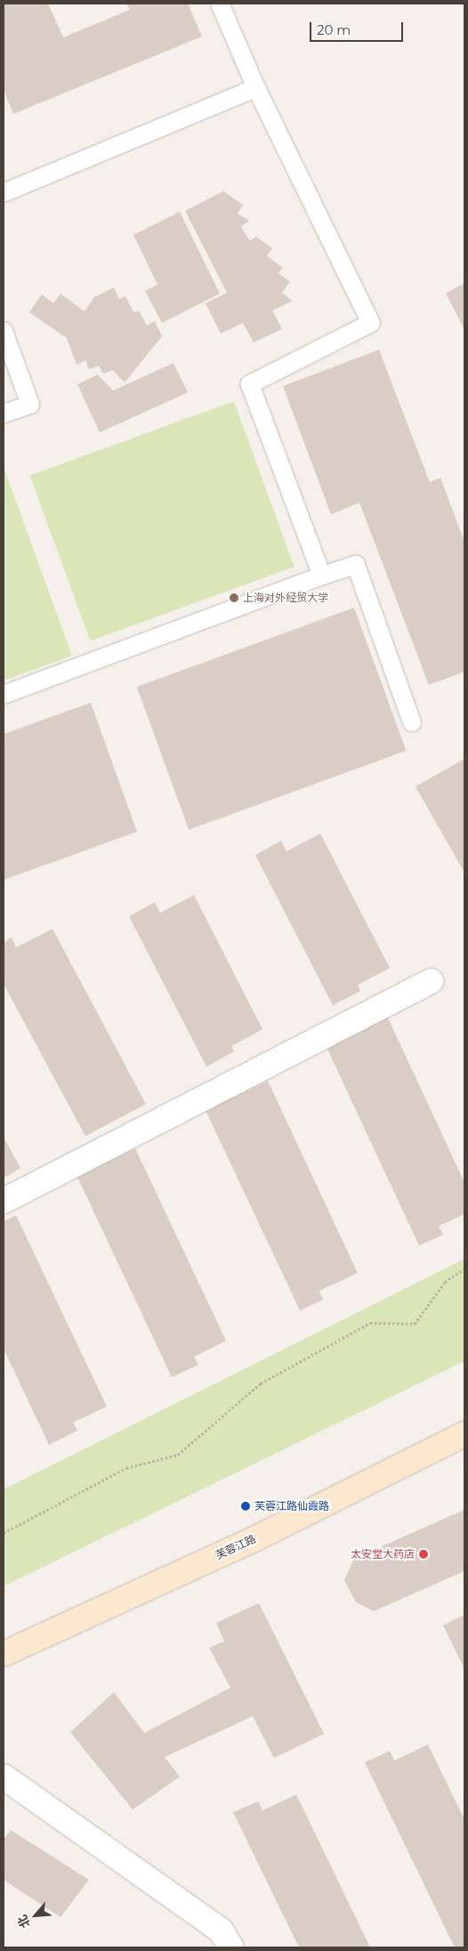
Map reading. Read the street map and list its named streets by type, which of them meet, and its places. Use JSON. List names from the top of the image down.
{
  "streets": {
    "street": ["芙蓉江路"]
  },
  "places": ["上海对外经贸大学", "芙蓉江路仙霞路", "太安堂大药店"],
  "scale_bar": "20 m",
  "north": "bottom left"
}
